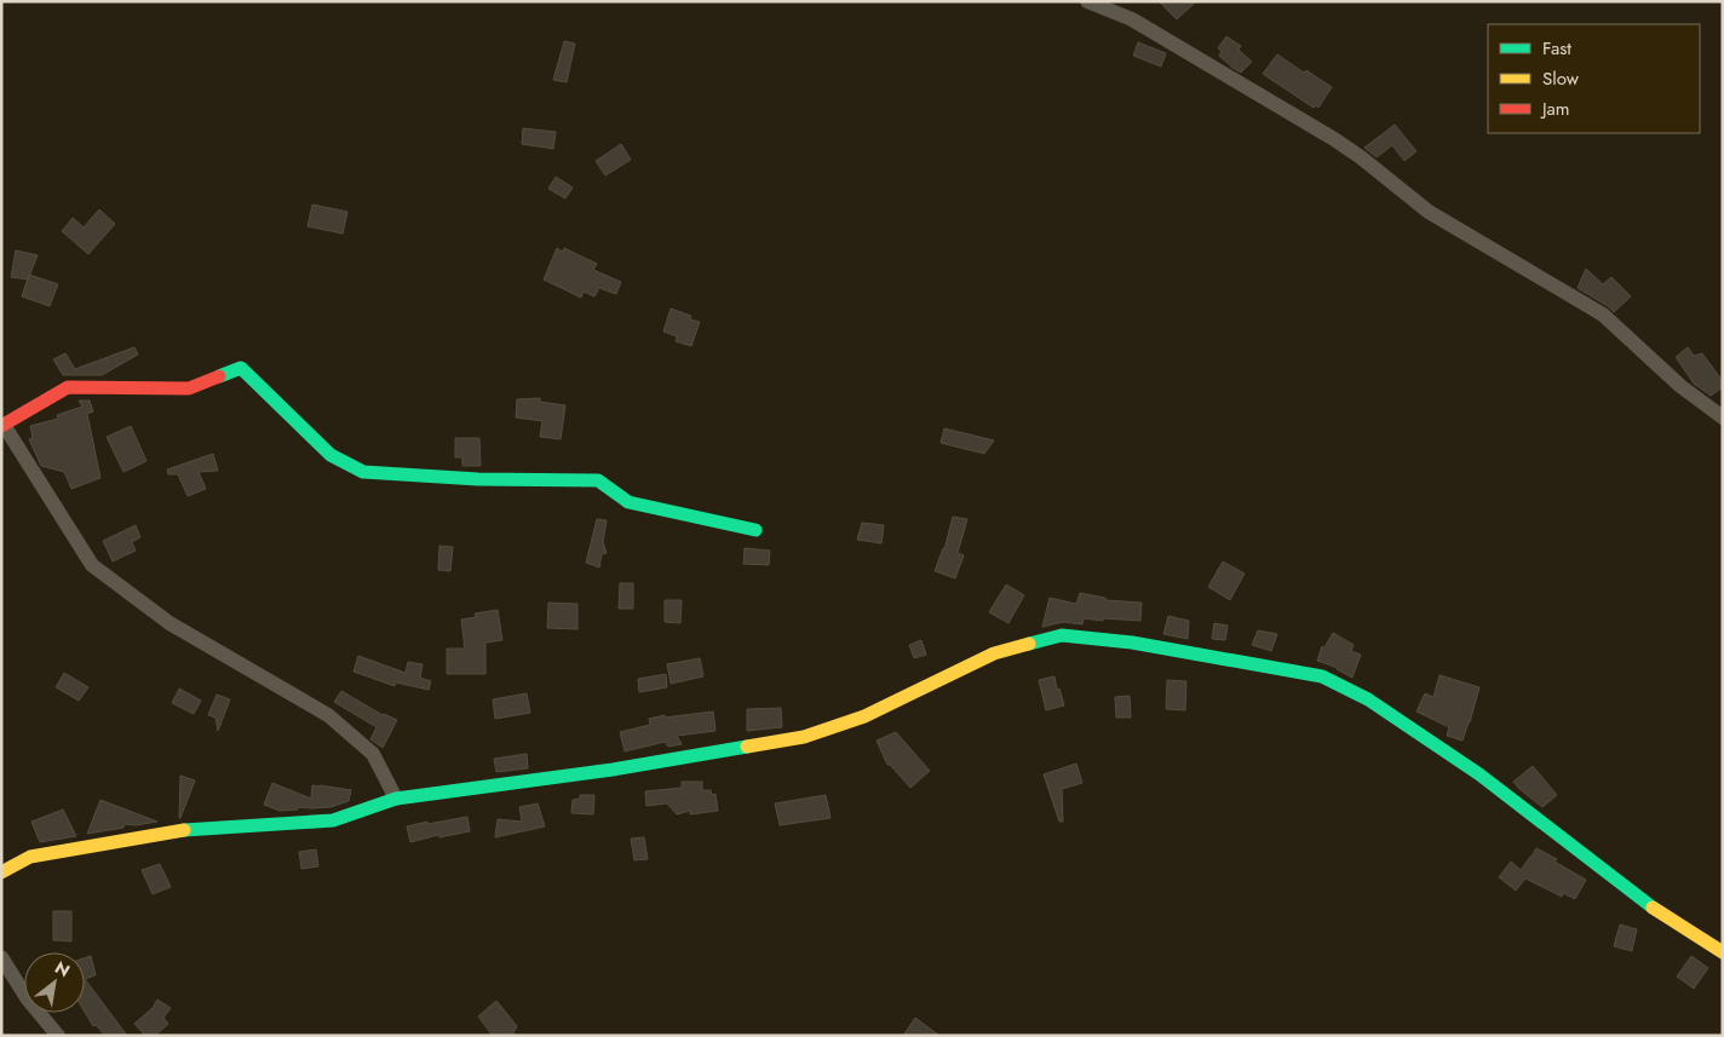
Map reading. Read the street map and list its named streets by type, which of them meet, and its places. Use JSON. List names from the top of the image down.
{
  "legend": ["Fast", "Slow", "Jam"],
  "north": "top right"
}
